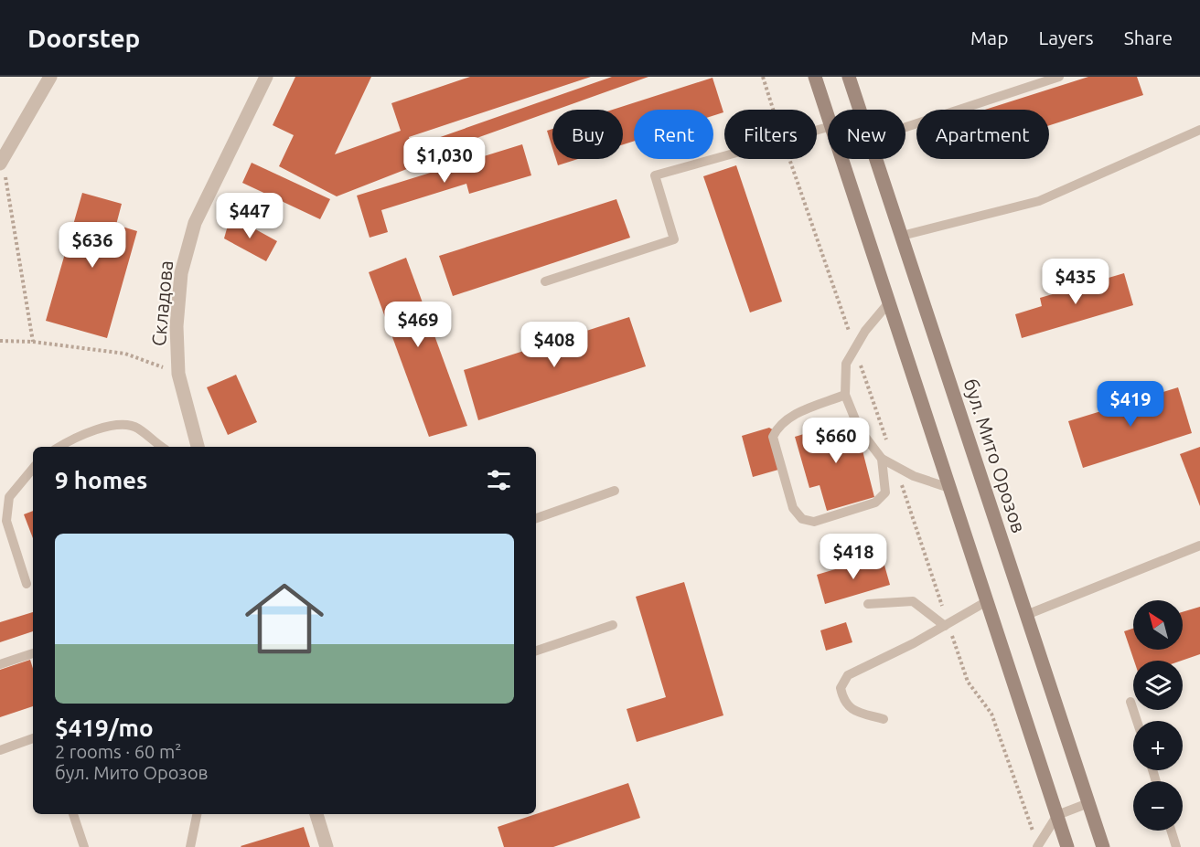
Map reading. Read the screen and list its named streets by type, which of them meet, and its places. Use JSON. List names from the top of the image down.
{
  "streets": {
    "main road": ["бул. Мито Орозов"],
    "street": ["Складова"]
  },
  "north": "top left",
  "page": {
    "header": "Doorstep",
    "nav": ["Map", "Layers", "Share"],
    "chip": [
      "Buy",
      "Rent",
      "Filters",
      "New",
      "Apartment"
    ],
    "price": [
      "$1,030",
      "$447",
      "$636",
      "$435",
      "$469",
      "$408",
      "$419",
      "$660",
      "$418"
    ],
    "heading": "9 homes",
    "list": [
      {
        "name": "$419/mo",
        "note": "2 rooms · 60 m² · бул. Мито Орозов"
      }
    ],
    "map_buttons": ["+", "−"]
  }
}
